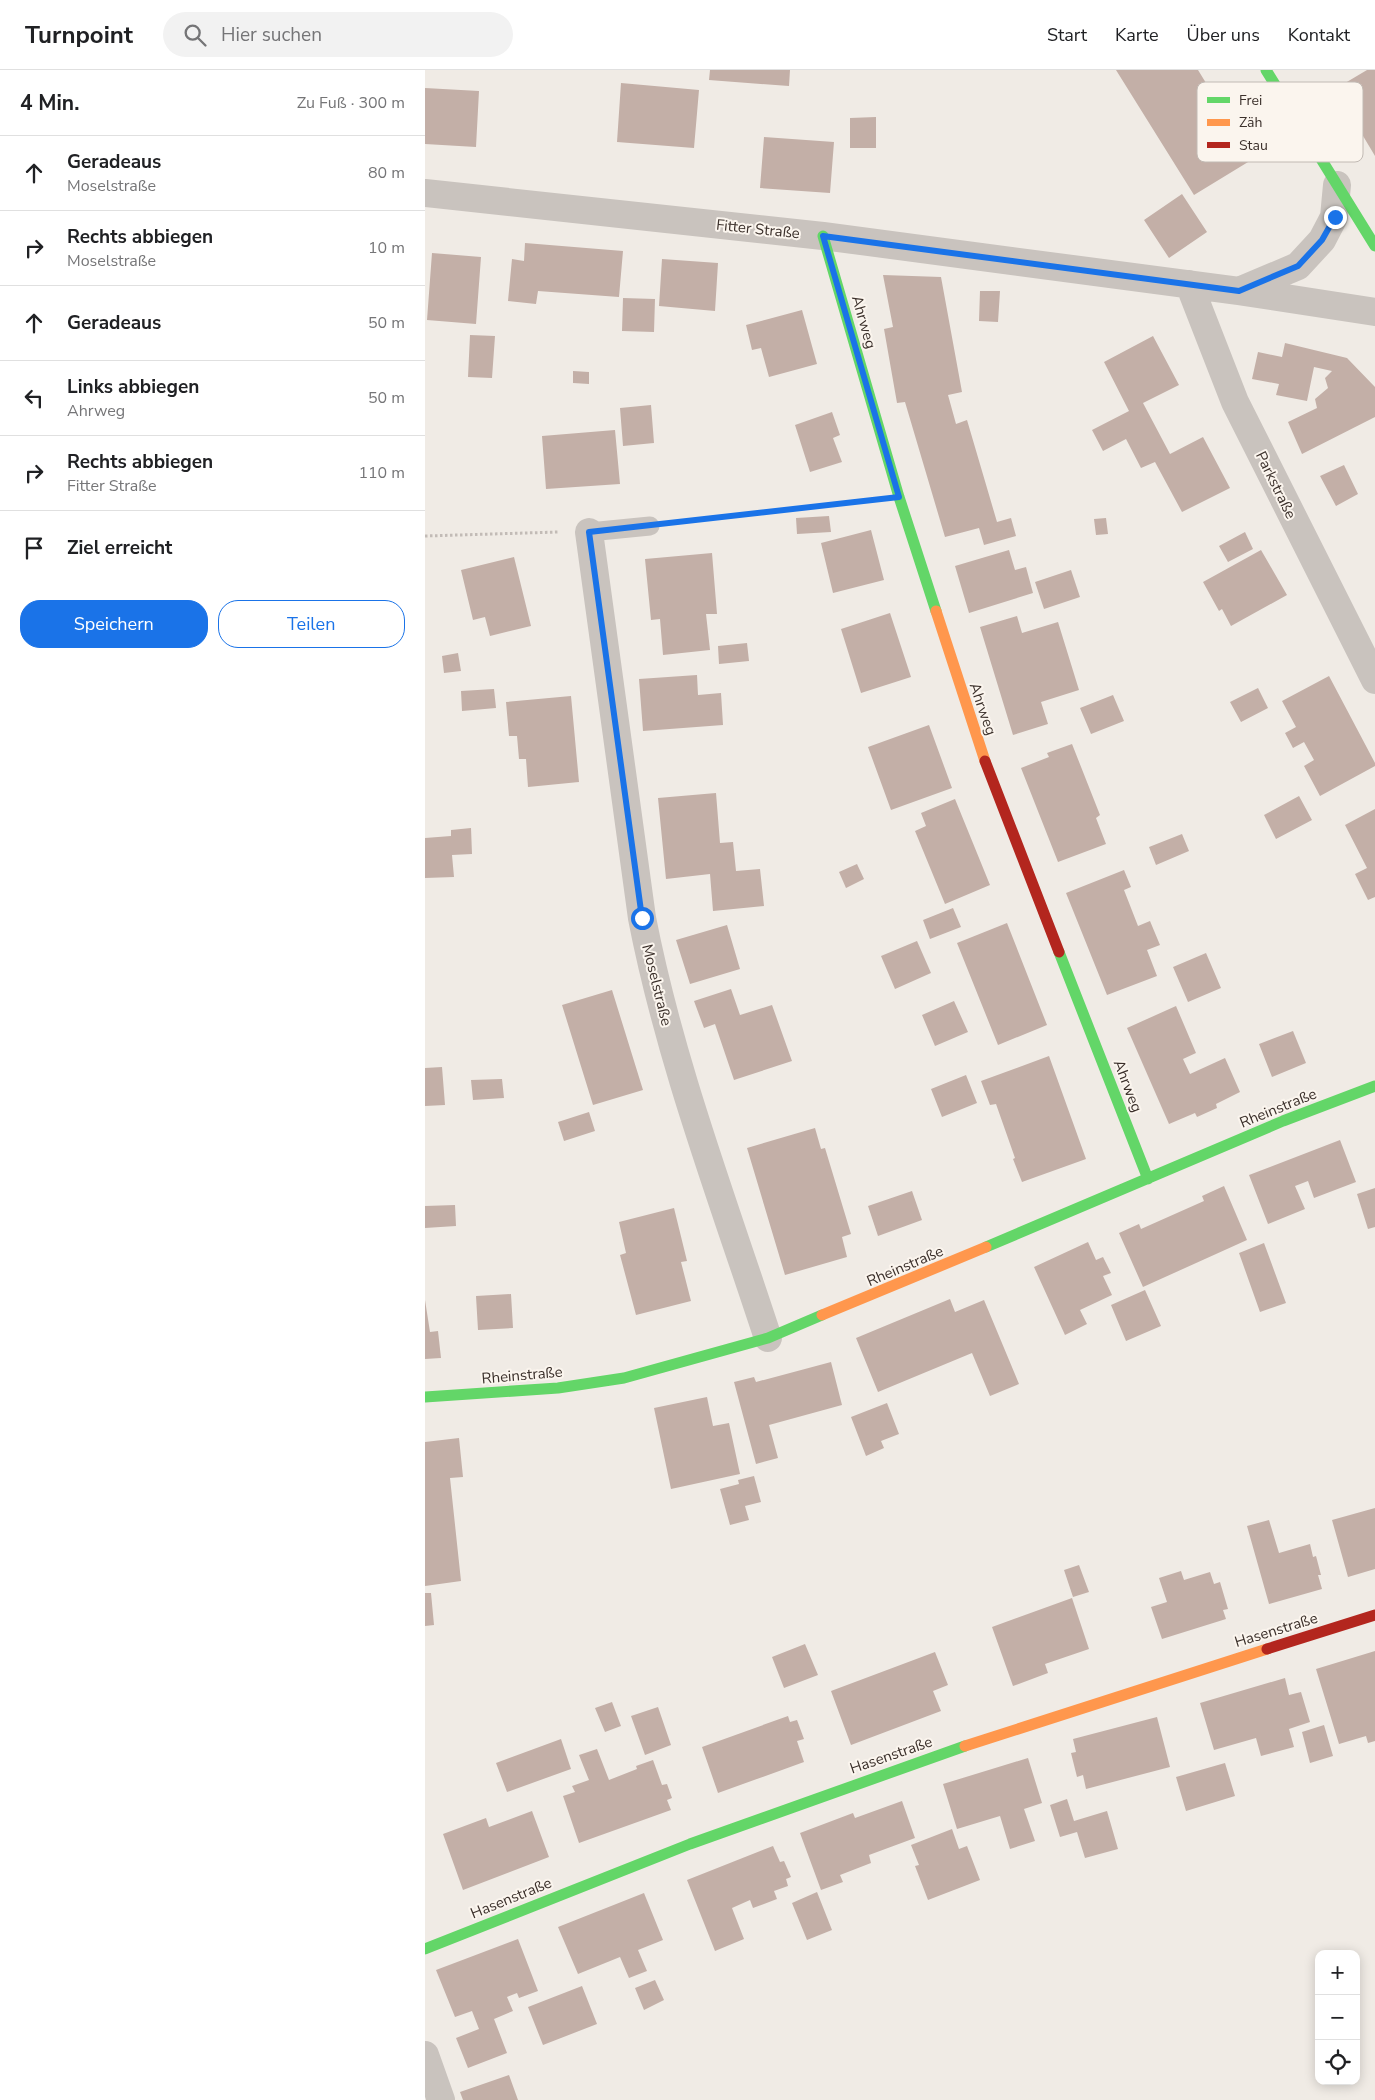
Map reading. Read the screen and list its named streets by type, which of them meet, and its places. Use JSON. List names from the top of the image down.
{
  "streets": {
    "street": [
      "Fitter Straße",
      "Ahrweg",
      "Parkstraße",
      "Moselstraße",
      "Rheinstraße",
      "Hasenstraße"
    ]
  },
  "crossings": [
    ["Fitter Straße", "Ahrweg"],
    ["Fitter Straße", "Parkstraße"],
    ["Ahrweg", "Rheinstraße"],
    ["Moselstraße", "Rheinstraße"]
  ],
  "legend": ["Frei", "Zäh", "Stau"],
  "page": {
    "header": "Turnpoint",
    "search": "Hier suchen",
    "nav": [
      "Start",
      "Karte",
      "Über uns",
      "Kontakt"
    ],
    "heading": ["4 Min.", "Zu Fuß · 300 m"],
    "list": [
      ["Geradeaus", "Moselstraße", "80 m"],
      ["Rechts abbiegen", "Moselstraße", "10 m"],
      ["Geradeaus", "50 m"],
      ["Links abbiegen", "Ahrweg", "50 m"],
      ["Rechts abbiegen", "Fitter Straße", "110 m"],
      "Ziel erreicht"
    ],
    "buttons": ["Speichern", "Teilen"],
    "map_buttons": ["+", "−"]
  }
}
